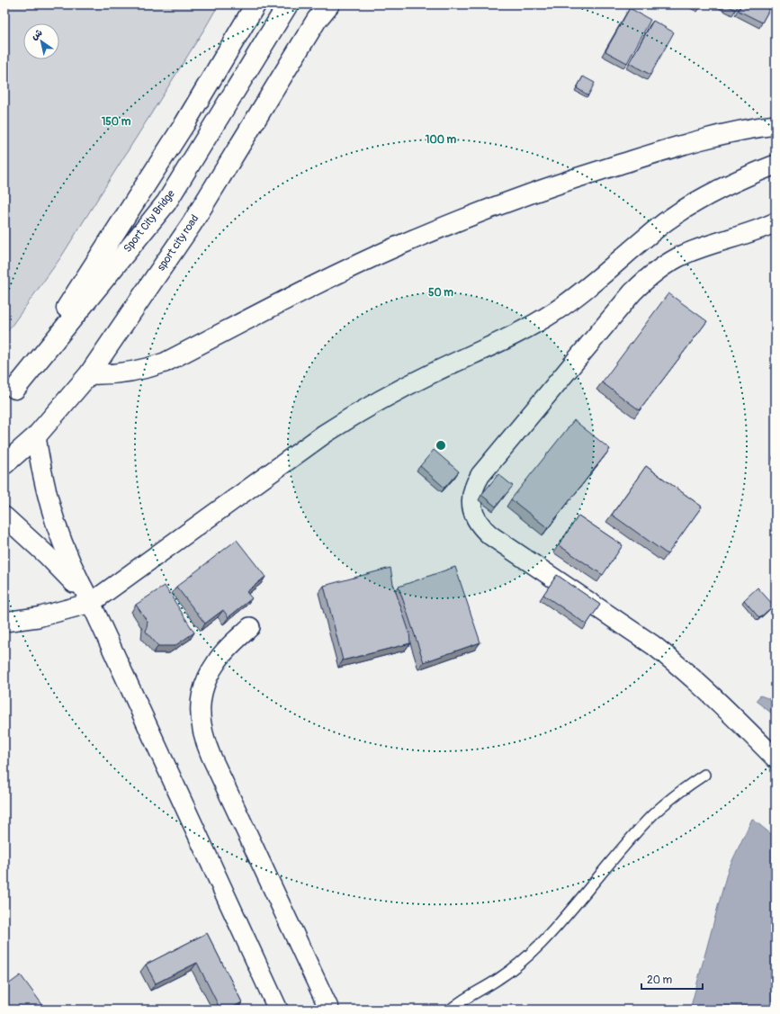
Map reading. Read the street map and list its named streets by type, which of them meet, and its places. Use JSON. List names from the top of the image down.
{
  "streets": {
    "main road": ["Sport City Bridge", "sport city road"]
  },
  "scale_bar": "20 m",
  "north": "top left",
  "rings": ["150 m", "100 m", "50 m"]
}
